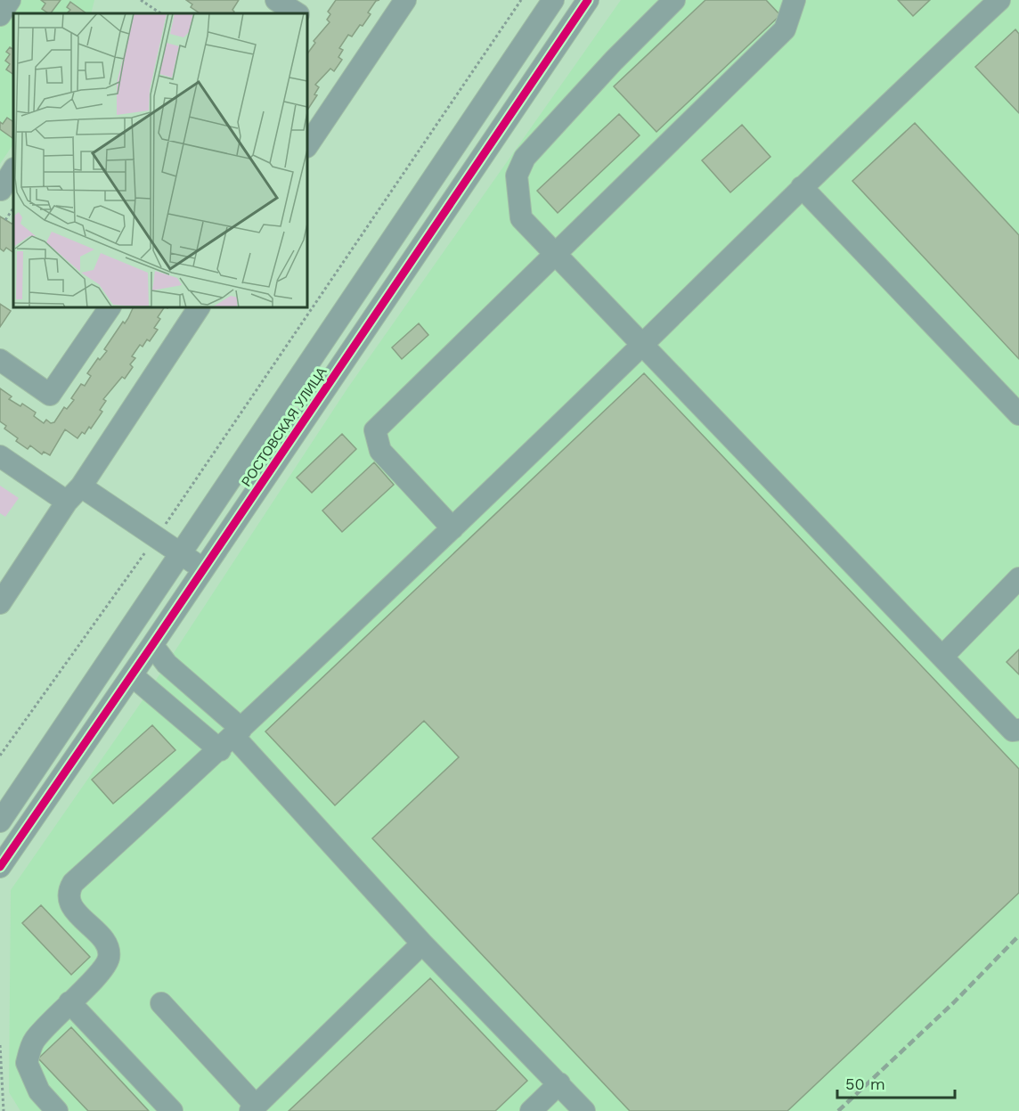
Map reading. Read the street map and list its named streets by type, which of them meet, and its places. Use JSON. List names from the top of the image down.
{
  "streets": {
    "street": ["РОСТОВСКАЯ УЛИЦА"]
  },
  "scale_bar": "50 m"
}
